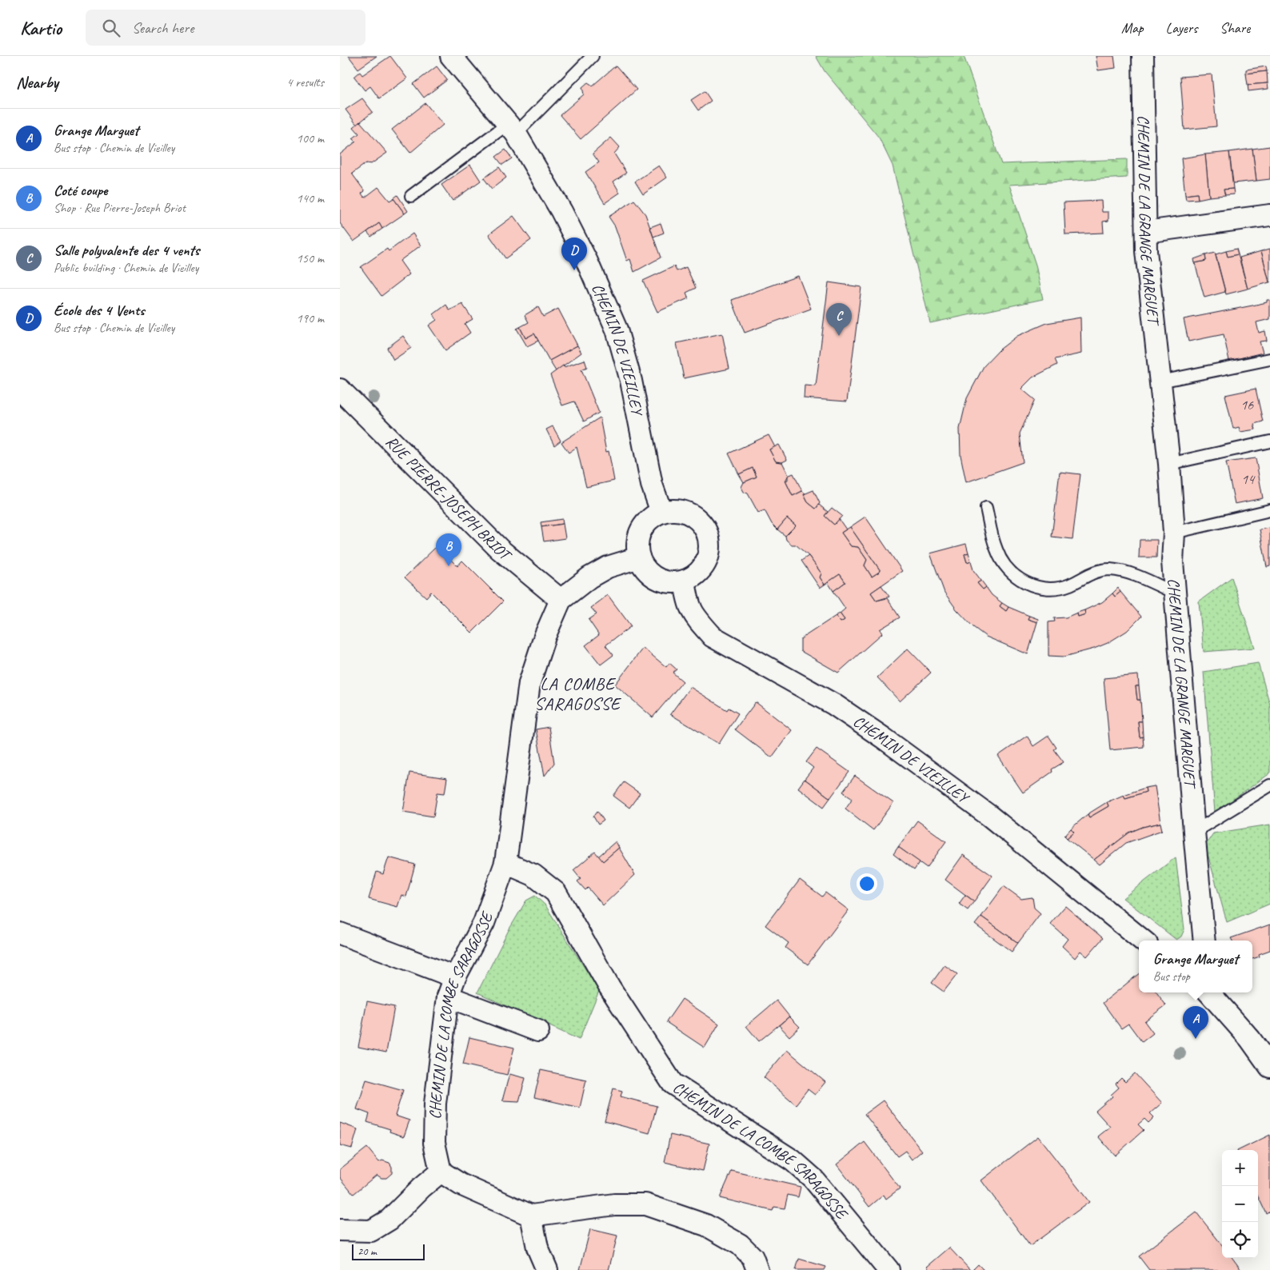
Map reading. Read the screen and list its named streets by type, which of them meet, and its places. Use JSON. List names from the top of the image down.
{
  "streets": {
    "street": [
      "CHEMIN DE LA GRANGE MARGUET",
      "CHEMIN DE VIEILLEY",
      "RUE PIERRE-JOSEPH BRIOT",
      "CHEMIN DE LA COMBE SARAGOSSE"
    ]
  },
  "crossings": [
    ["CHEMIN DE VIEILLEY", "CHEMIN DE LA COMBE SARAGOSSE"],
    ["RUE PIERRE-JOSEPH BRIOT", "CHEMIN DE LA COMBE SARAGOSSE"]
  ],
  "districts": ["LA COMBE SARAGOSSE"],
  "house_numbers": ["16", "14"],
  "scale_bar": "20 m",
  "page": {
    "header": "Kartio",
    "search": "Search here",
    "nav": ["Map", "Layers", "Share"],
    "heading": ["Nearby", "4 results"],
    "list": [
      {
        "mark": "A",
        "name": "Grange Marguet",
        "note": "Bus stop · Chemin de Vieilley",
        "value": "100 m"
      },
      {
        "mark": "B",
        "name": "Coté coupe",
        "note": "Shop · Rue Pierre-Joseph Briot",
        "value": "140 m"
      },
      {
        "mark": "C",
        "name": "Salle polyvalente des 4 vents",
        "note": "Public building · Chemin de Vieilley",
        "value": "150 m"
      },
      {
        "mark": "D",
        "name": "École des 4 Vents",
        "note": "Bus stop · Chemin de Vieilley",
        "value": "190 m"
      }
    ],
    "pins": [
      "D",
      "C",
      "B",
      "A"
    ],
    "popup": ["Grange Marguet", "Bus stop"],
    "map_buttons": ["+", "−"],
    "scale": "20 m"
  }
}
